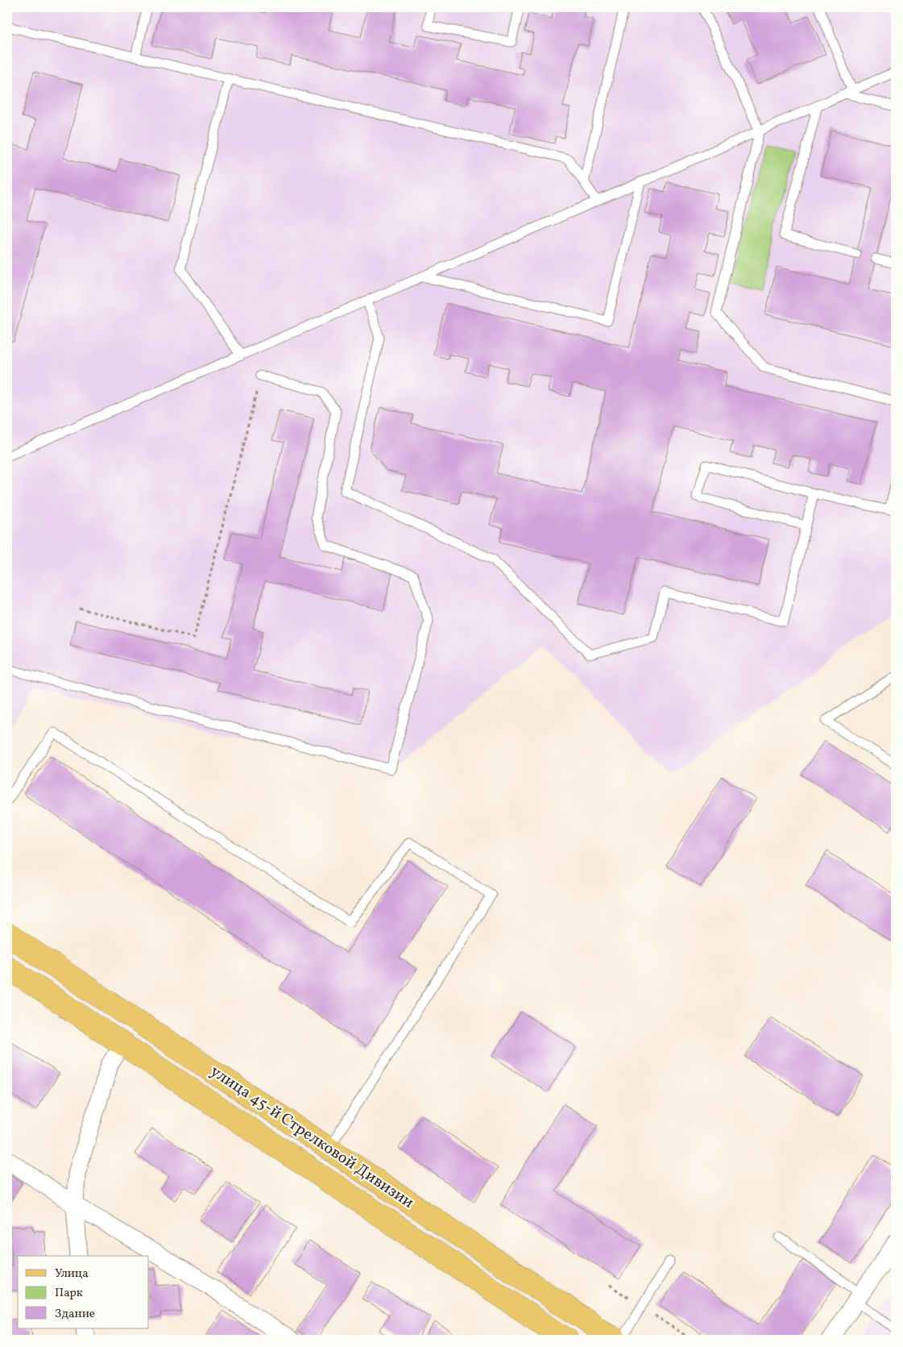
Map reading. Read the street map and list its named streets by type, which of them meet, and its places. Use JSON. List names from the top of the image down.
{
  "streets": {
    "main road": ["улица 45-й Стрелковой Дивизии"]
  },
  "legend": ["Улица", "Парк", "Здание"]
}
